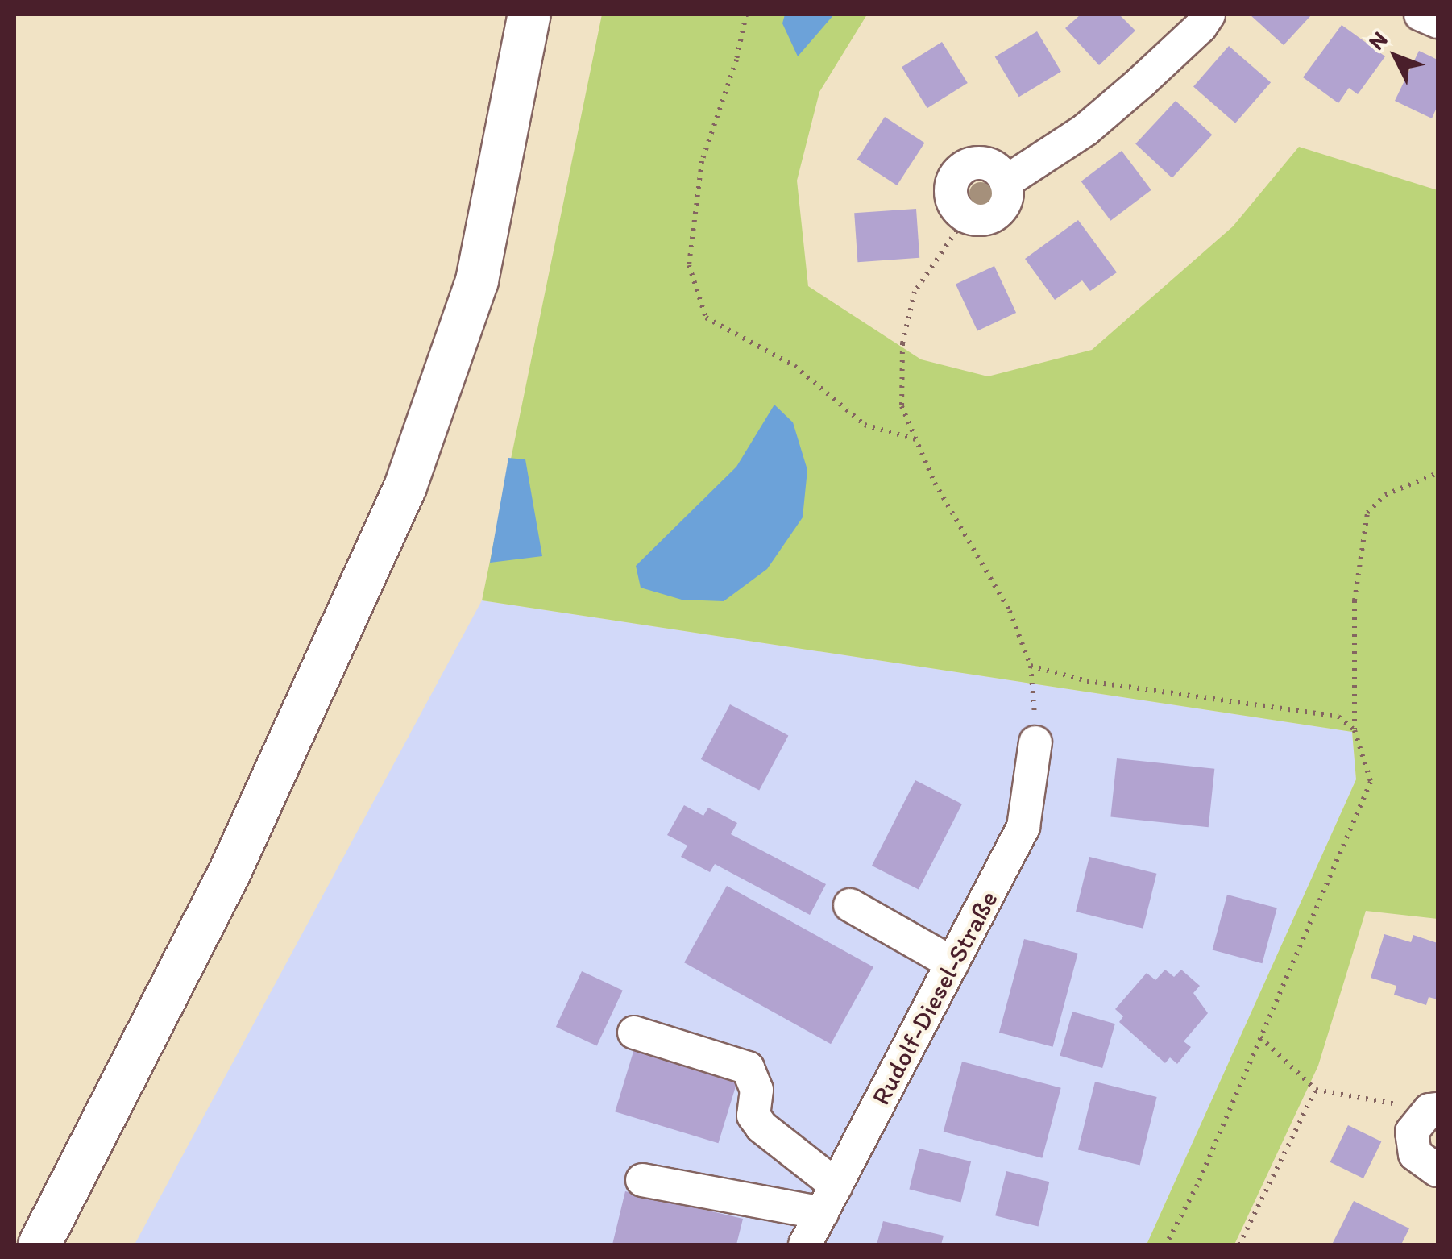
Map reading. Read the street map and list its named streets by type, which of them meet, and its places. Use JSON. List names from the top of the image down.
{
  "streets": {
    "street": ["Rudolf-Diesel-Straße"]
  },
  "north": "top left"
}
